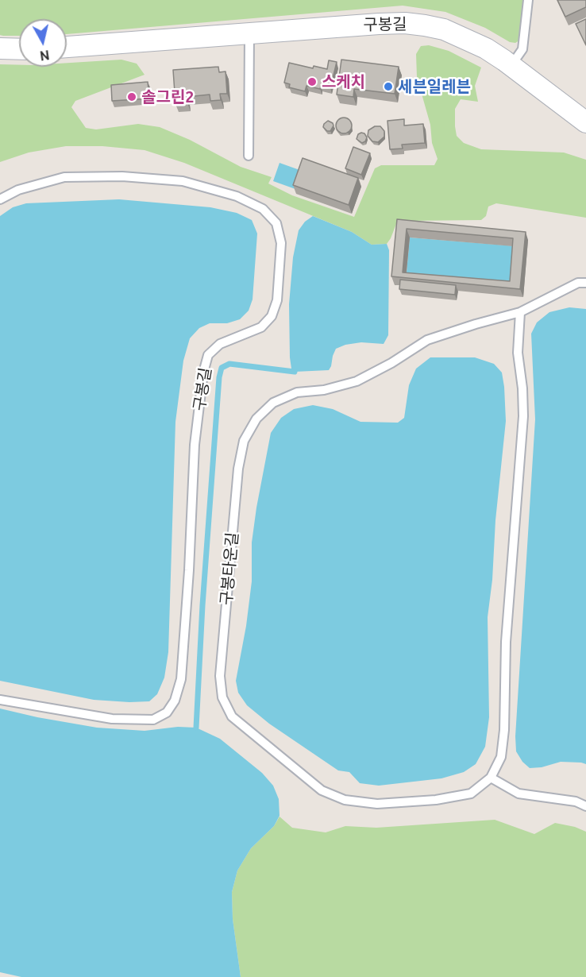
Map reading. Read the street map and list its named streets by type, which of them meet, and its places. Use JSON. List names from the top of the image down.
{
  "streets": {
    "street": ["구봉길"],
    "lane": ["구봉타운길"]
  },
  "places": ["스케치", "세븐일레븐", "솔그린2"],
  "north": "bottom"
}
